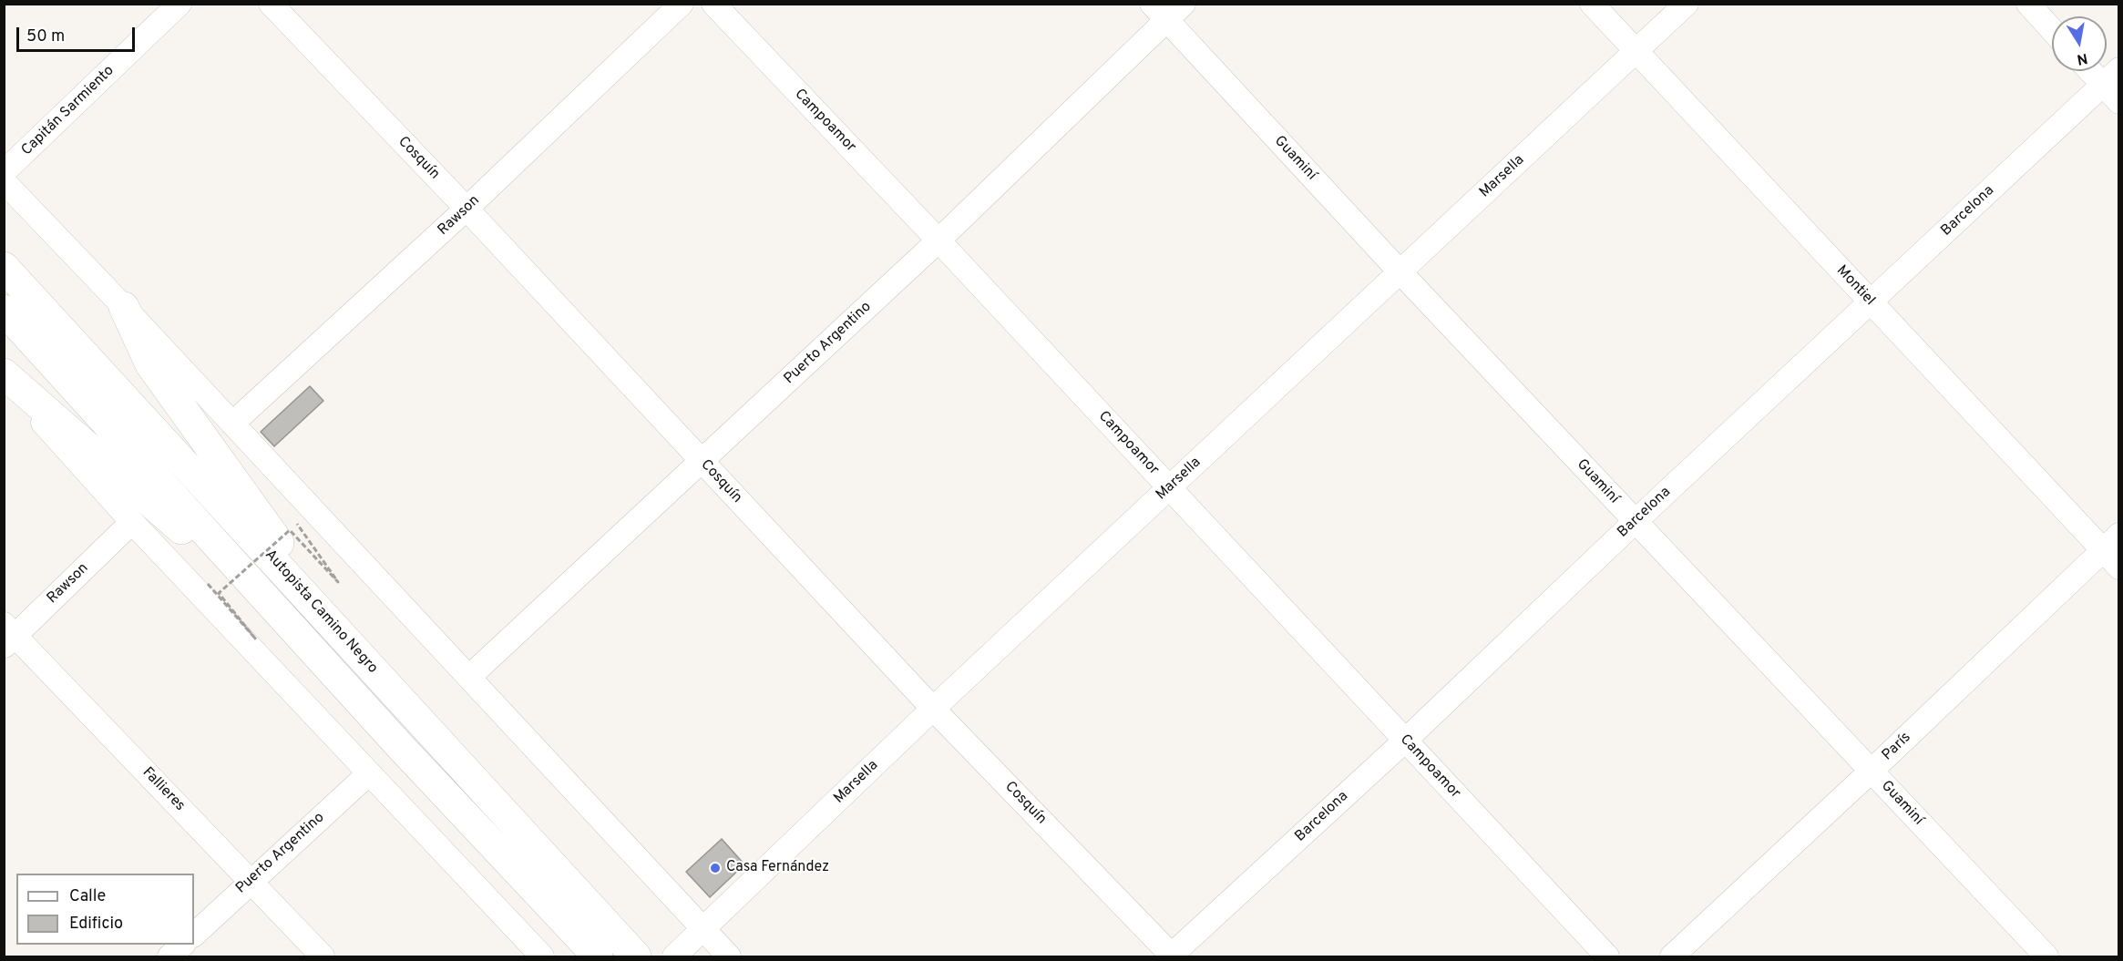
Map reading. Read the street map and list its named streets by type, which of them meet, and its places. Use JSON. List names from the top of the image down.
{
  "streets": {
    "highway": ["Autopista Camino Negro"],
    "street": [
      "Capitán Sarmiento",
      "Campoamor",
      "Cosquín",
      "Guaminí",
      "Marsella",
      "Barcelona",
      "Rawson",
      "Montiel",
      "Puerto Argentino",
      "París",
      "Fallieres"
    ]
  },
  "crossings": [
    ["Campoamor", "Marsella"],
    ["Campoamor", "Barcelona"],
    ["Campoamor", "Puerto Argentino"],
    ["Cosquín", "Marsella"],
    ["Cosquín", "Barcelona"],
    ["Cosquín", "Rawson"],
    ["Cosquín", "Puerto Argentino"],
    ["Guaminí", "Marsella"],
    ["Guaminí", "Barcelona"],
    ["Guaminí", "Puerto Argentino"],
    ["Guaminí", "París"],
    ["Marsella", "Montiel"],
    ["Barcelona", "Montiel"],
    ["Rawson", "Fallieres"],
    ["Montiel", "París"],
    ["Puerto Argentino", "Fallieres"]
  ],
  "places": ["Casa Fernández"],
  "legend": ["Calle", "Edificio"],
  "scale_bar": "50 m",
  "north": "bottom"
}
